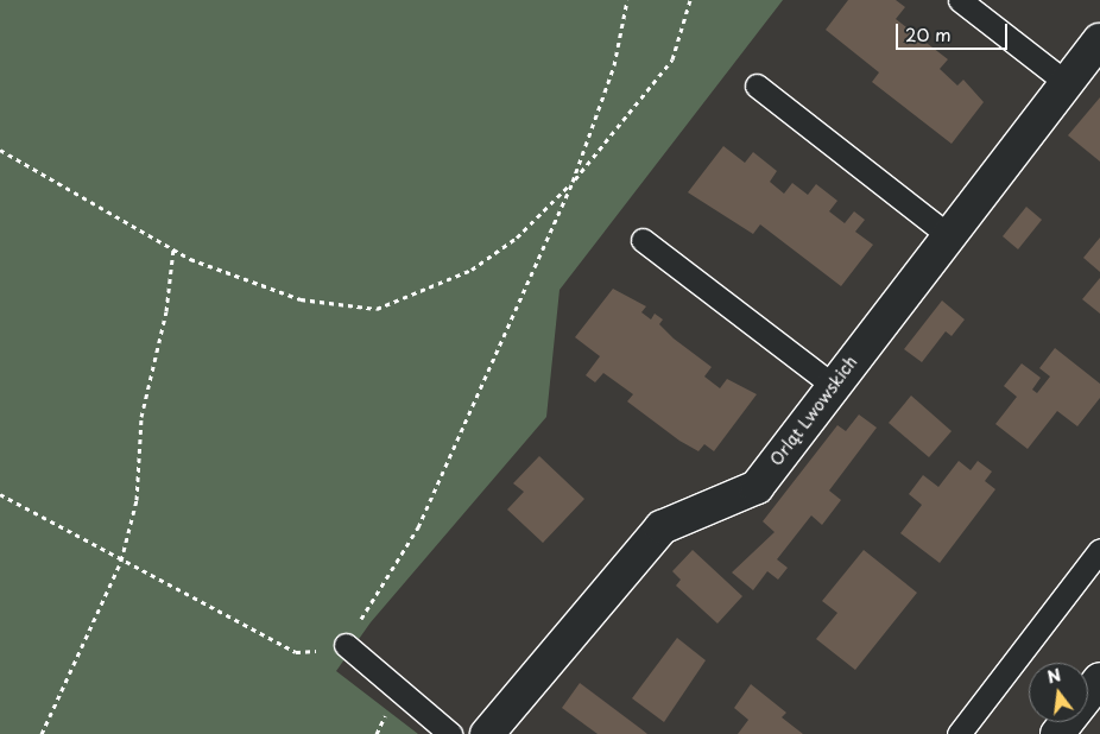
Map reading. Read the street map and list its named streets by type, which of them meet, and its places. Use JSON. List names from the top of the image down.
{
  "streets": {
    "street": ["Orląt Lwowskich"]
  },
  "scale_bar": "20 m",
  "north": "top"
}
